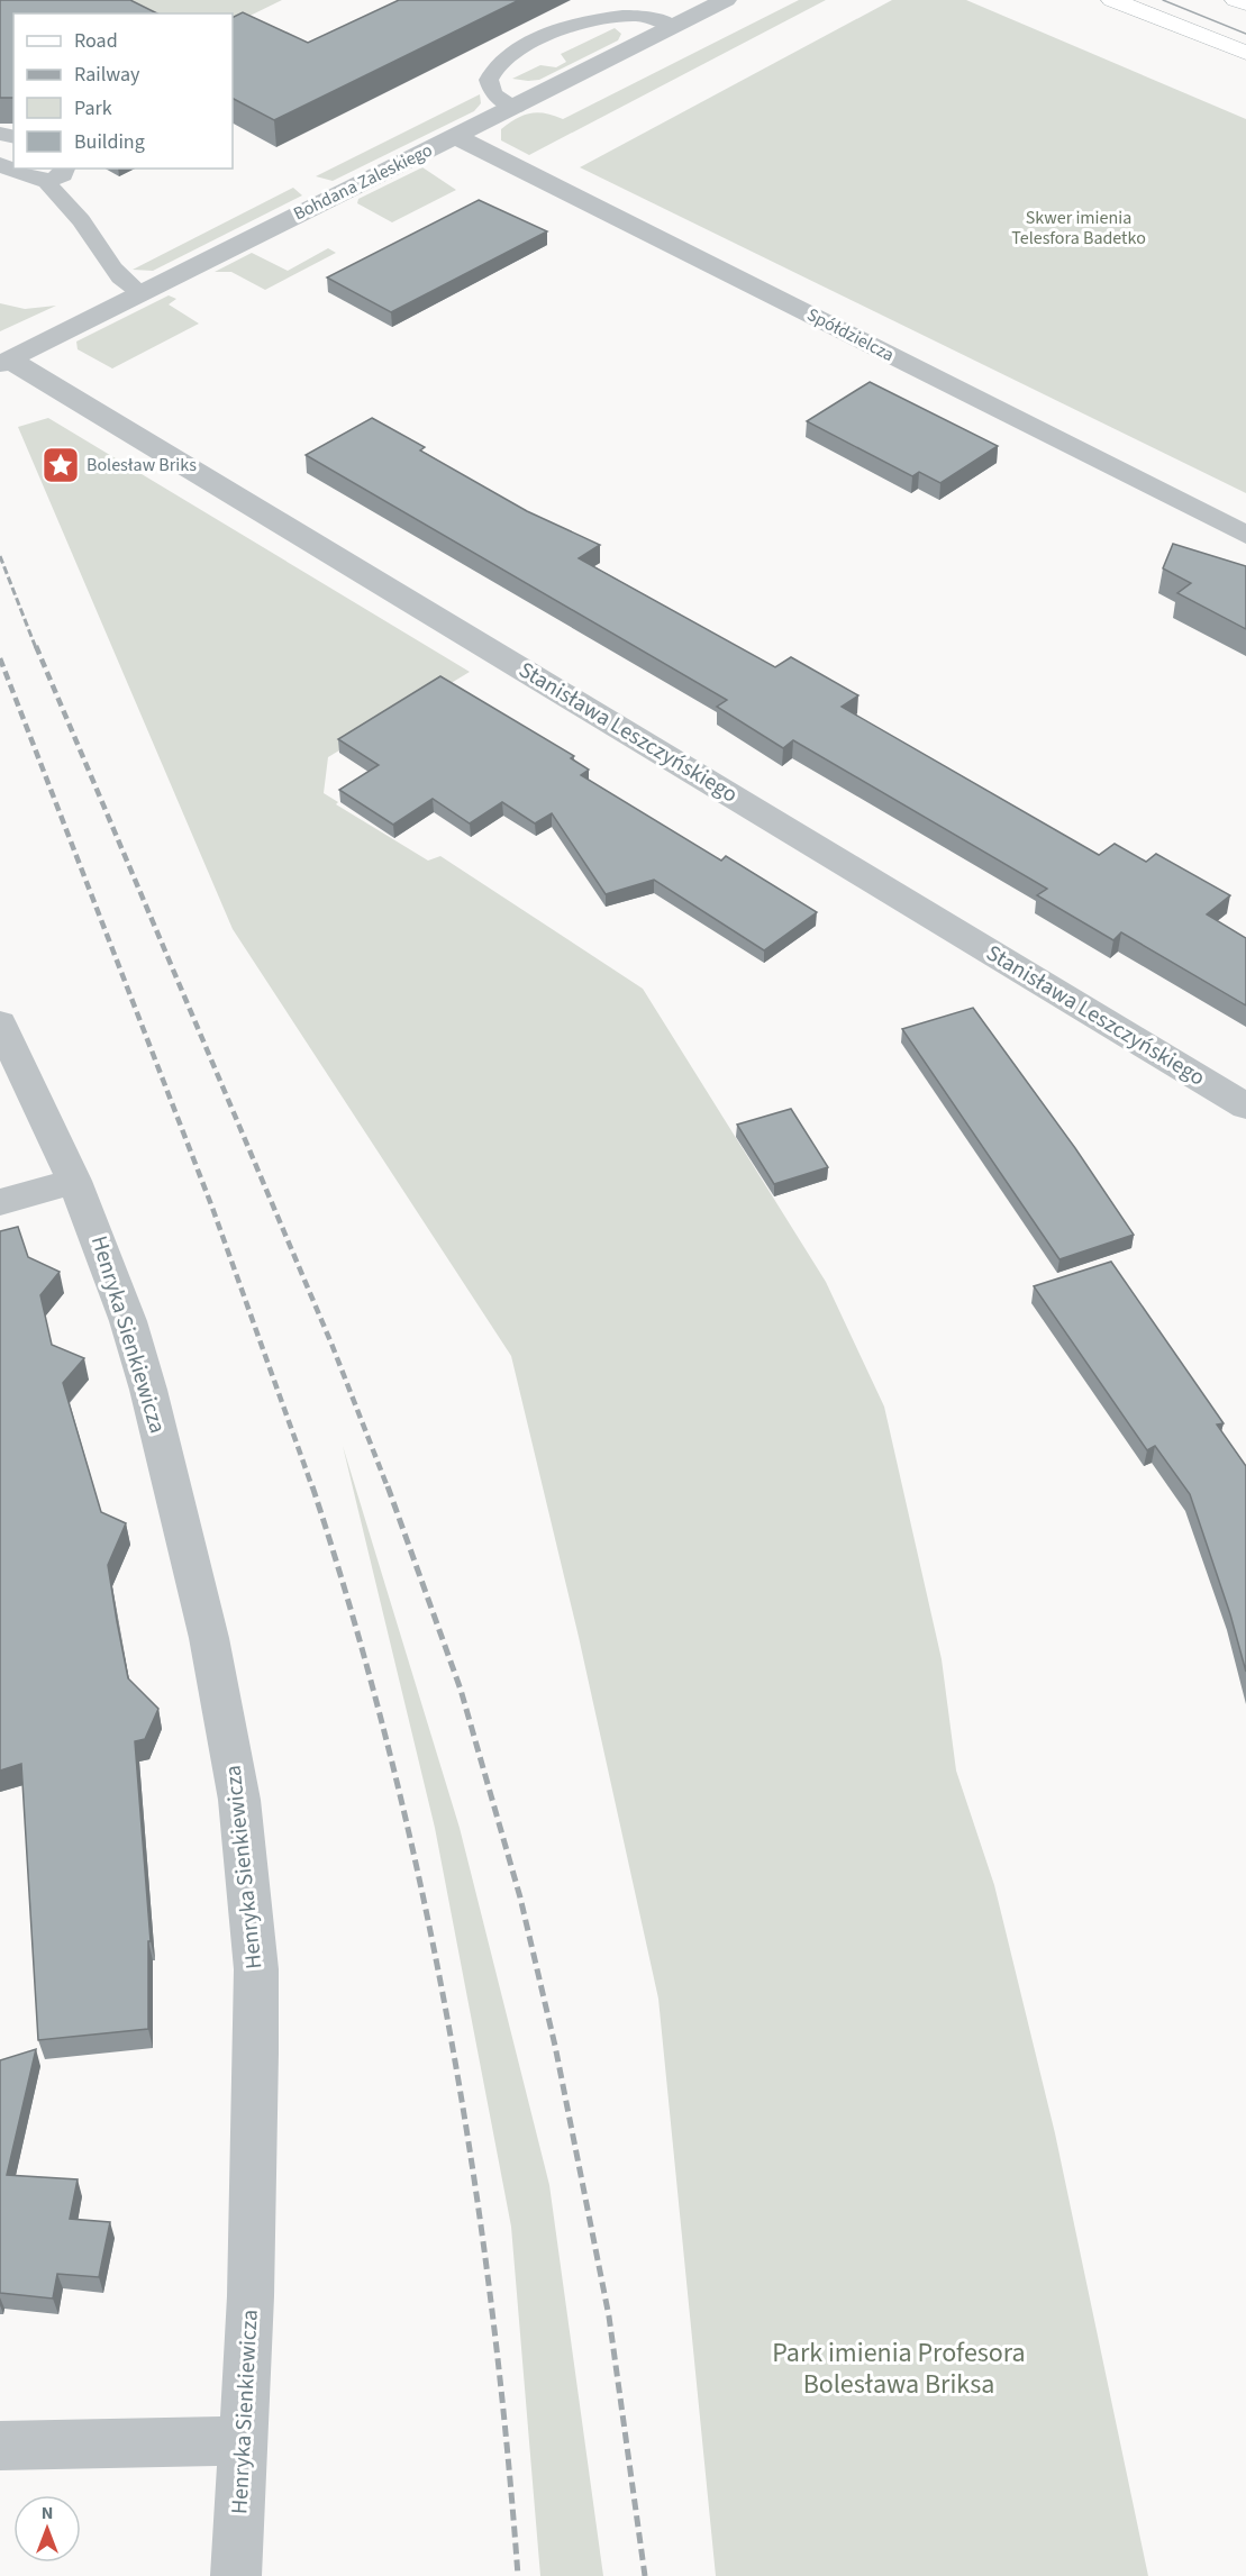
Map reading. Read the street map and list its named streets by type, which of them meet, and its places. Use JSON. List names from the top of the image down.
{
  "streets": {
    "street": [
      "Bohdana Zaleskiego",
      "Spółdzielcza",
      "Stanisława Leszczyńskiego",
      "Henryka Sienkiewicza"
    ]
  },
  "crossings": [
    ["Bohdana Zaleskiego", "Spółdzielcza"],
    ["Bohdana Zaleskiego", "Stanisława Leszczyńskiego"]
  ],
  "parks": ["Skwer imienia Telesfora Badetko", "Park imienia Profesora Bolesława Briksa"],
  "places": {
    "place": ["Bolesław Briks"]
  },
  "legend": [
    "Road",
    "Railway",
    "Park",
    "Building"
  ],
  "north": "top"
}
